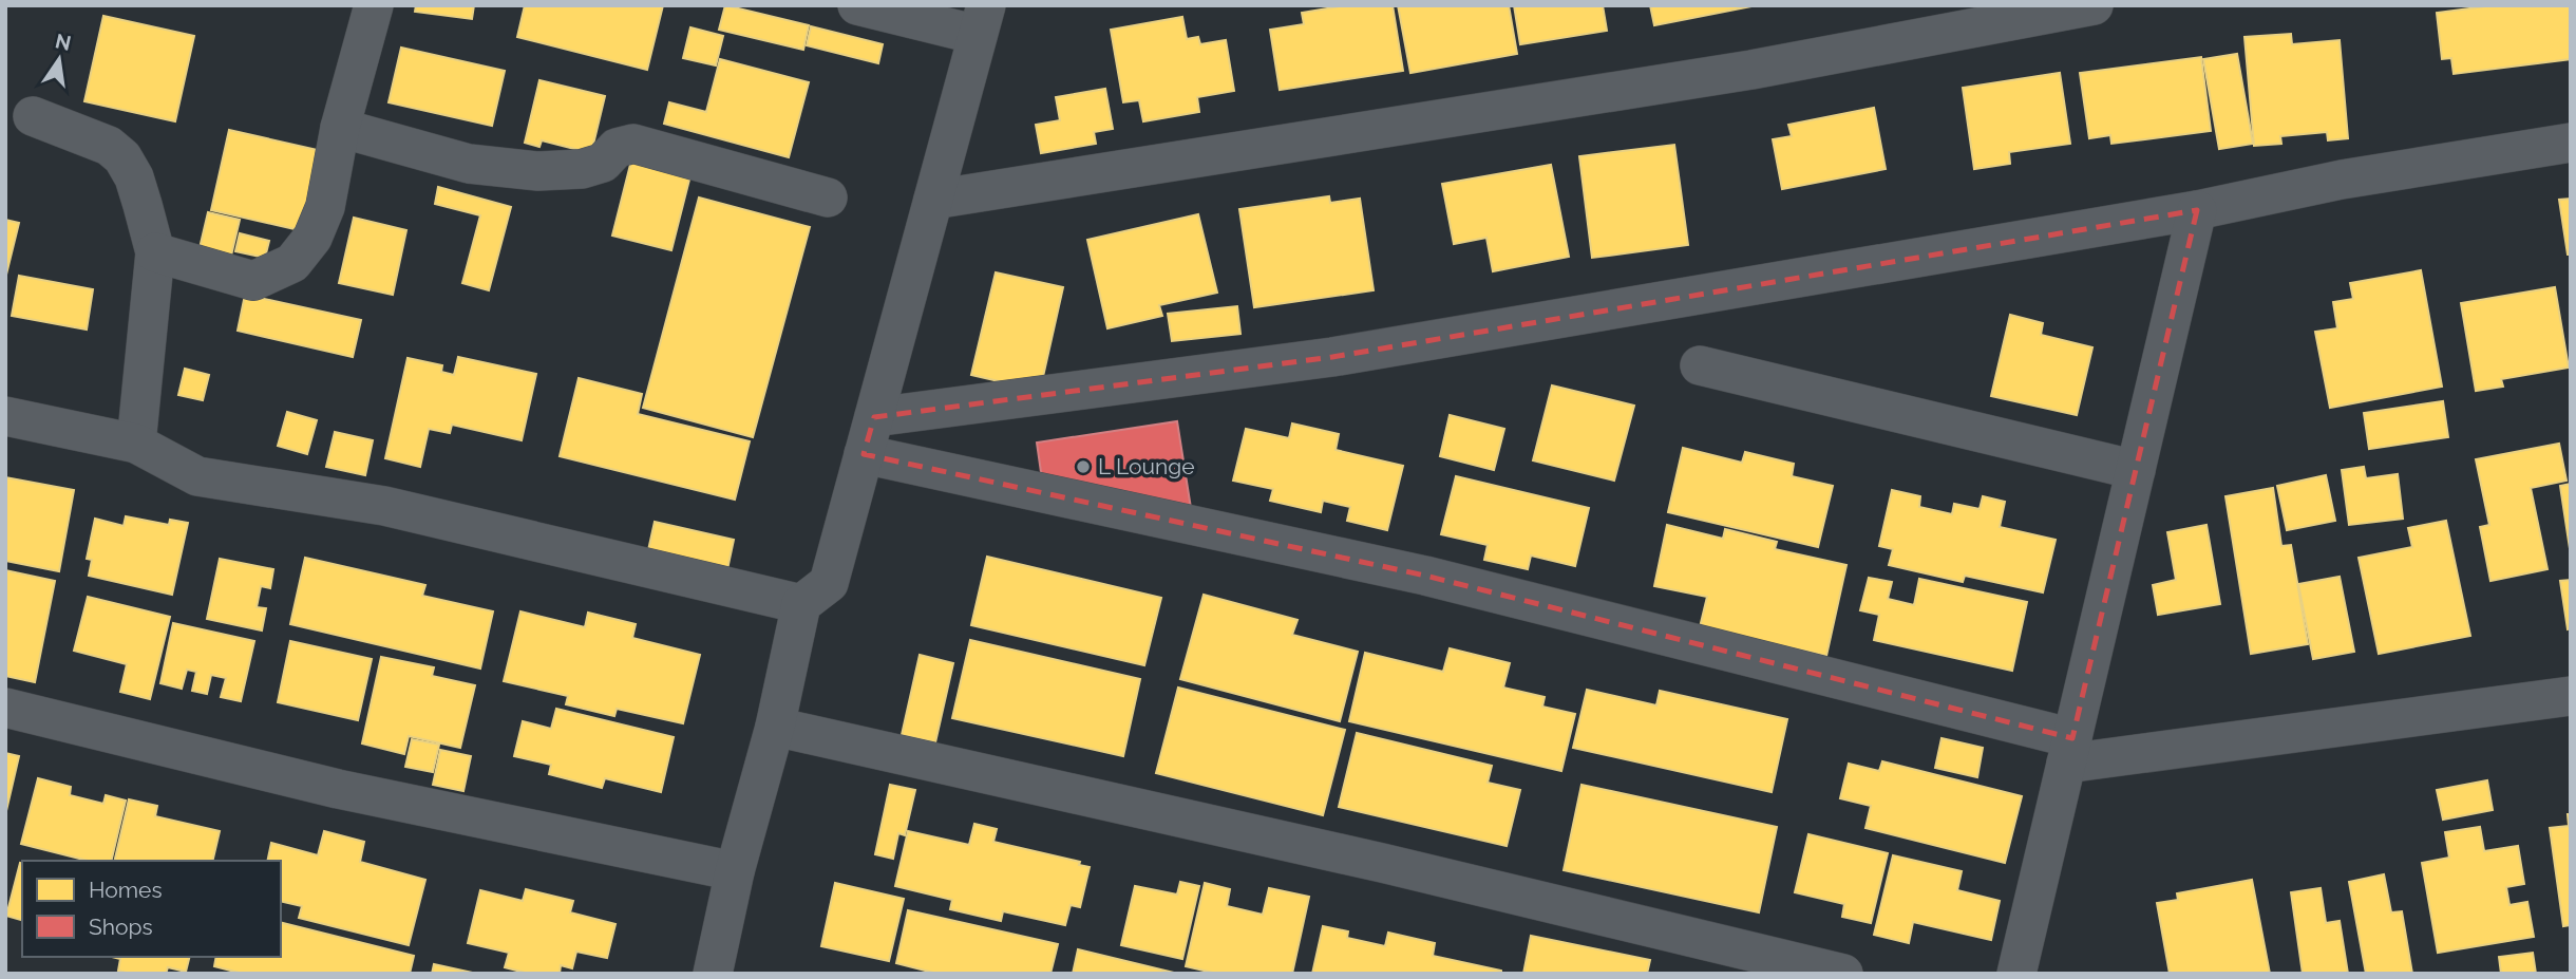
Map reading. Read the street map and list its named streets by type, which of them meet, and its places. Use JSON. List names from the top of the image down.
{
  "places": ["L Lounge"],
  "legend": ["Homes", "Shops"],
  "north": "top"
}
